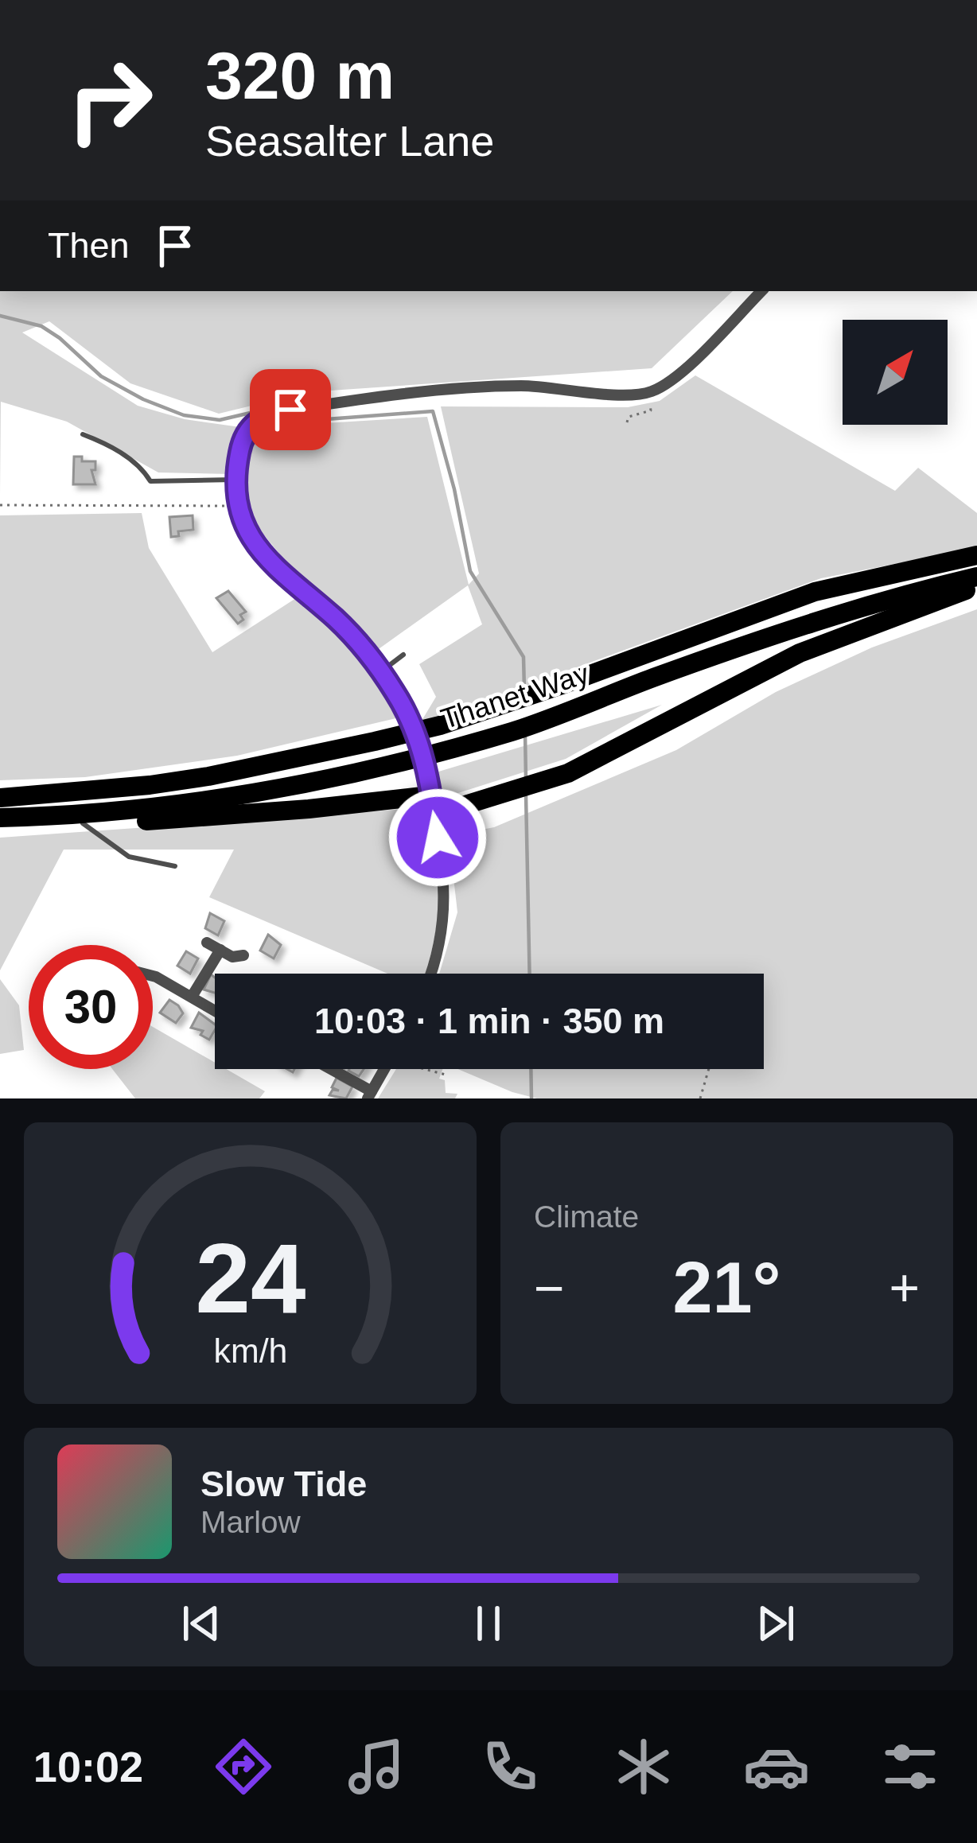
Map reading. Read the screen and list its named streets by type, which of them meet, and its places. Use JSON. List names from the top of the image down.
{
  "streets": {
    "highway": ["Thanet Way"]
  },
  "north": "top right",
  "page": {
    "turn": ["320 m", "Seasalter Lane"],
    "then": "Then",
    "limit": "30",
    "trip": "10:03 · 1 min · 350 m",
    "tile": "Climate",
    "heat": ["−", "21°", "+"],
    "song": ["Slow Tide", "Marlow"],
    "tabs": "10:02",
    "gauge": ["24", "km/h"]
  }
}
